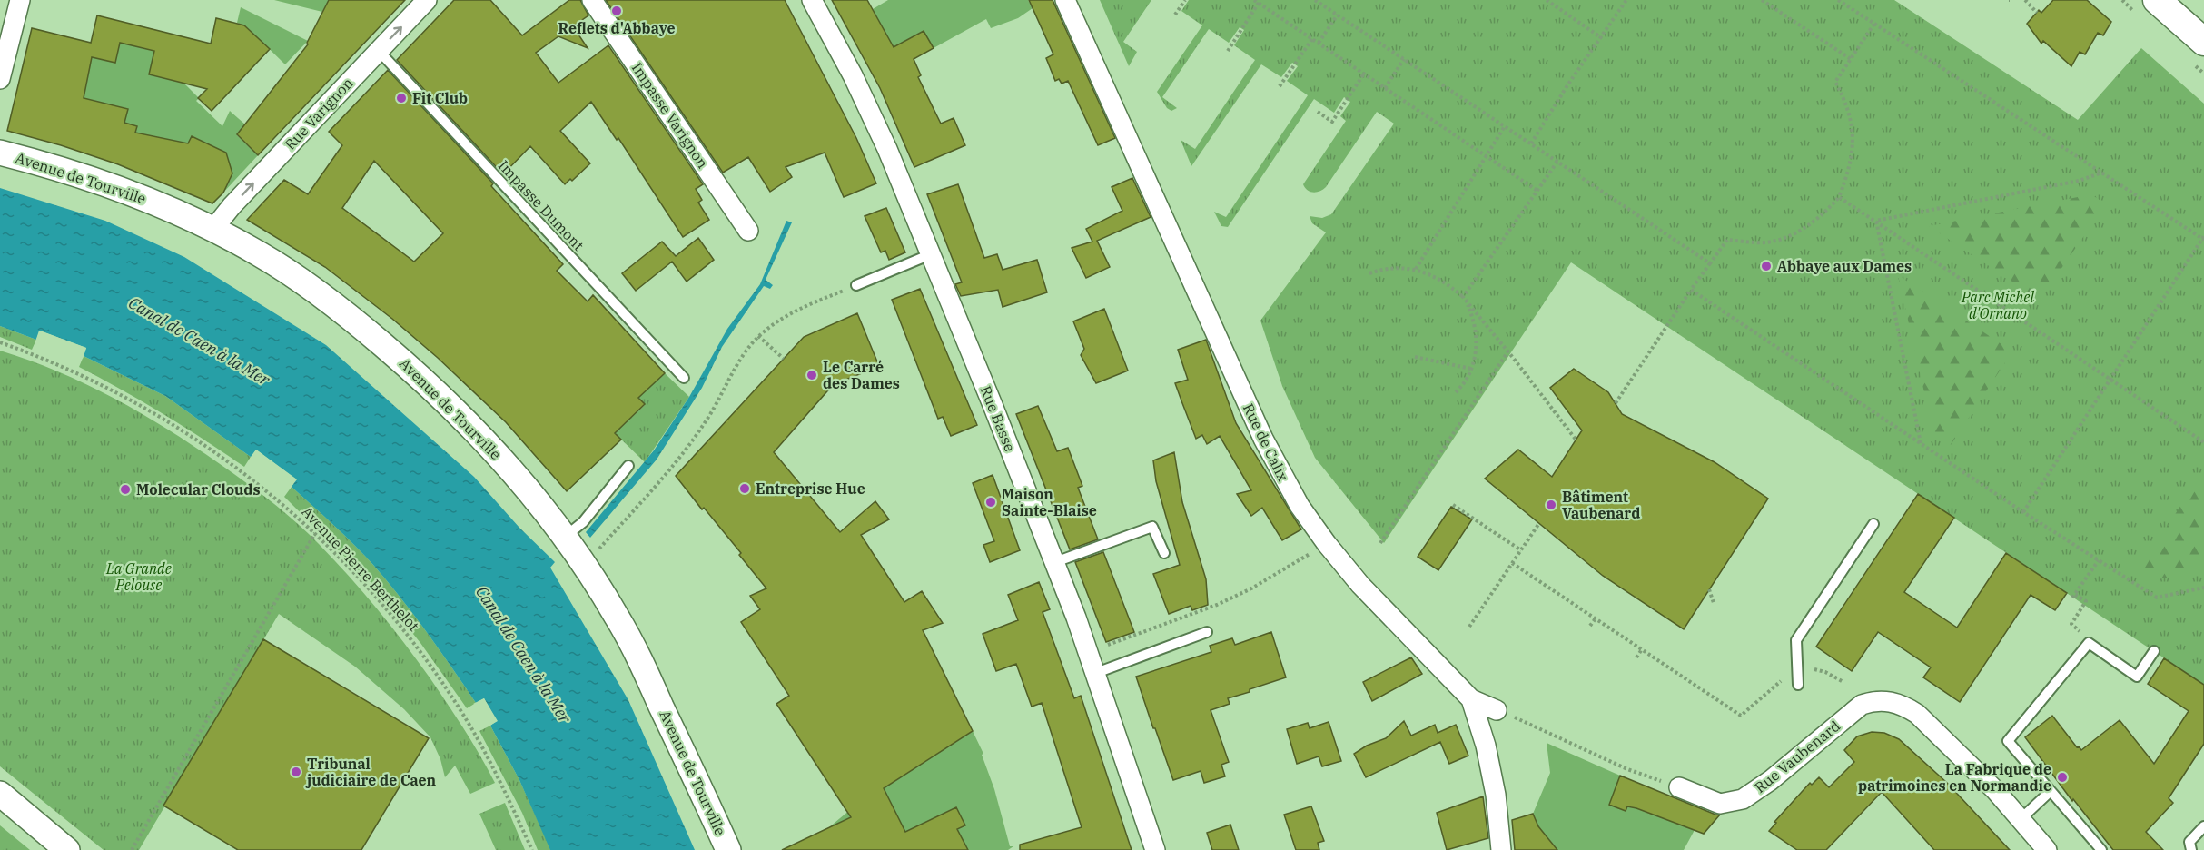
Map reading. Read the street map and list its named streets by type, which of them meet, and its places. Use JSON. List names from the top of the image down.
{
  "streets": {
    "street": [
      "Rue Varignon",
      "Impasse Varignon",
      "Avenue de Tourville",
      "Rue Basse",
      "Rue de Calix",
      "Rue Vaubenard"
    ],
    "lane": ["Impasse Dumont"],
    "path": ["Avenue Pierre Berthelot"]
  },
  "crossings": [
    ["Rue Varignon", "Avenue de Tourville"],
    ["Rue Varignon", "Impasse Dumont"]
  ],
  "one_way": ["Rue Varignon"],
  "water": ["Canal de Caen à la Mer"],
  "parks": ["Parc Michel d'Ornano", "La Grande Pelouse"],
  "places": [
    "Reflets d'Abbaye",
    "Fit Club",
    "Abbaye aux Dames",
    "Le Carré des Dames",
    "Entreprise Hue",
    "Molecular Clouds",
    "Maison Sainte-Blaise",
    "Bâtiment Vaubenard",
    "Tribunal judiciaire de Caen",
    "La Fabrique de patrimoines en Normandie"
  ]
}
